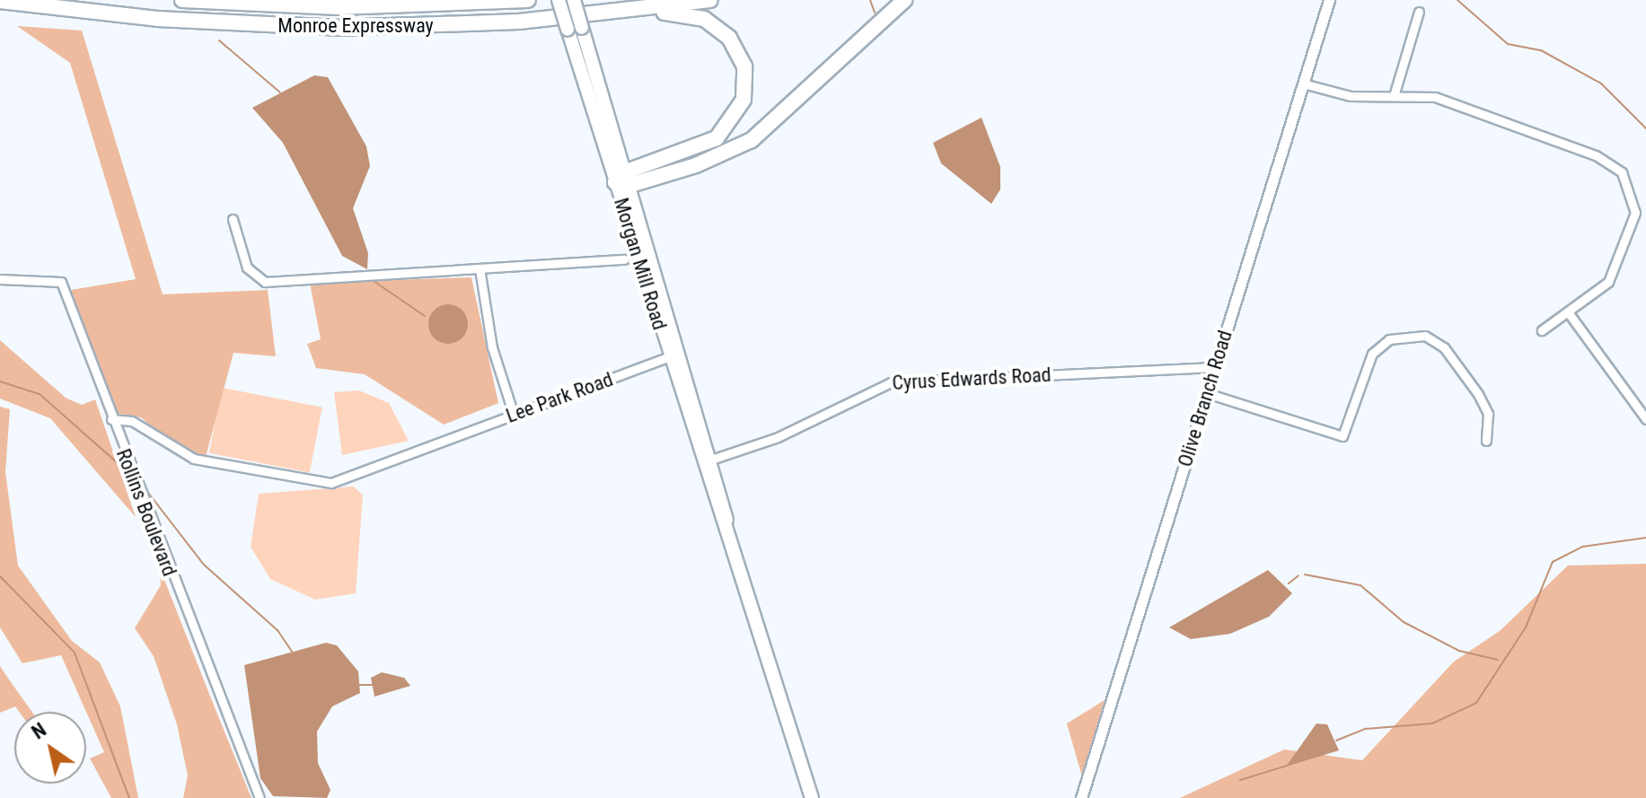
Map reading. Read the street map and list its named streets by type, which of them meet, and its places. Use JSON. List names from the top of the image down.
{
  "streets": {
    "highway": ["Monroe Expressway"],
    "main road": ["Morgan Mill Road"],
    "street": [
      "Cyrus Edwards Road",
      "Lee Park Road",
      "Olive Branch Road",
      "Rollins Boulevard"
    ]
  },
  "crossings": [
    ["Morgan Mill Road", "Cyrus Edwards Road"],
    ["Morgan Mill Road", "Lee Park Road"],
    ["Cyrus Edwards Road", "Olive Branch Road"],
    ["Lee Park Road", "Rollins Boulevard"]
  ],
  "north": "top left"
}
